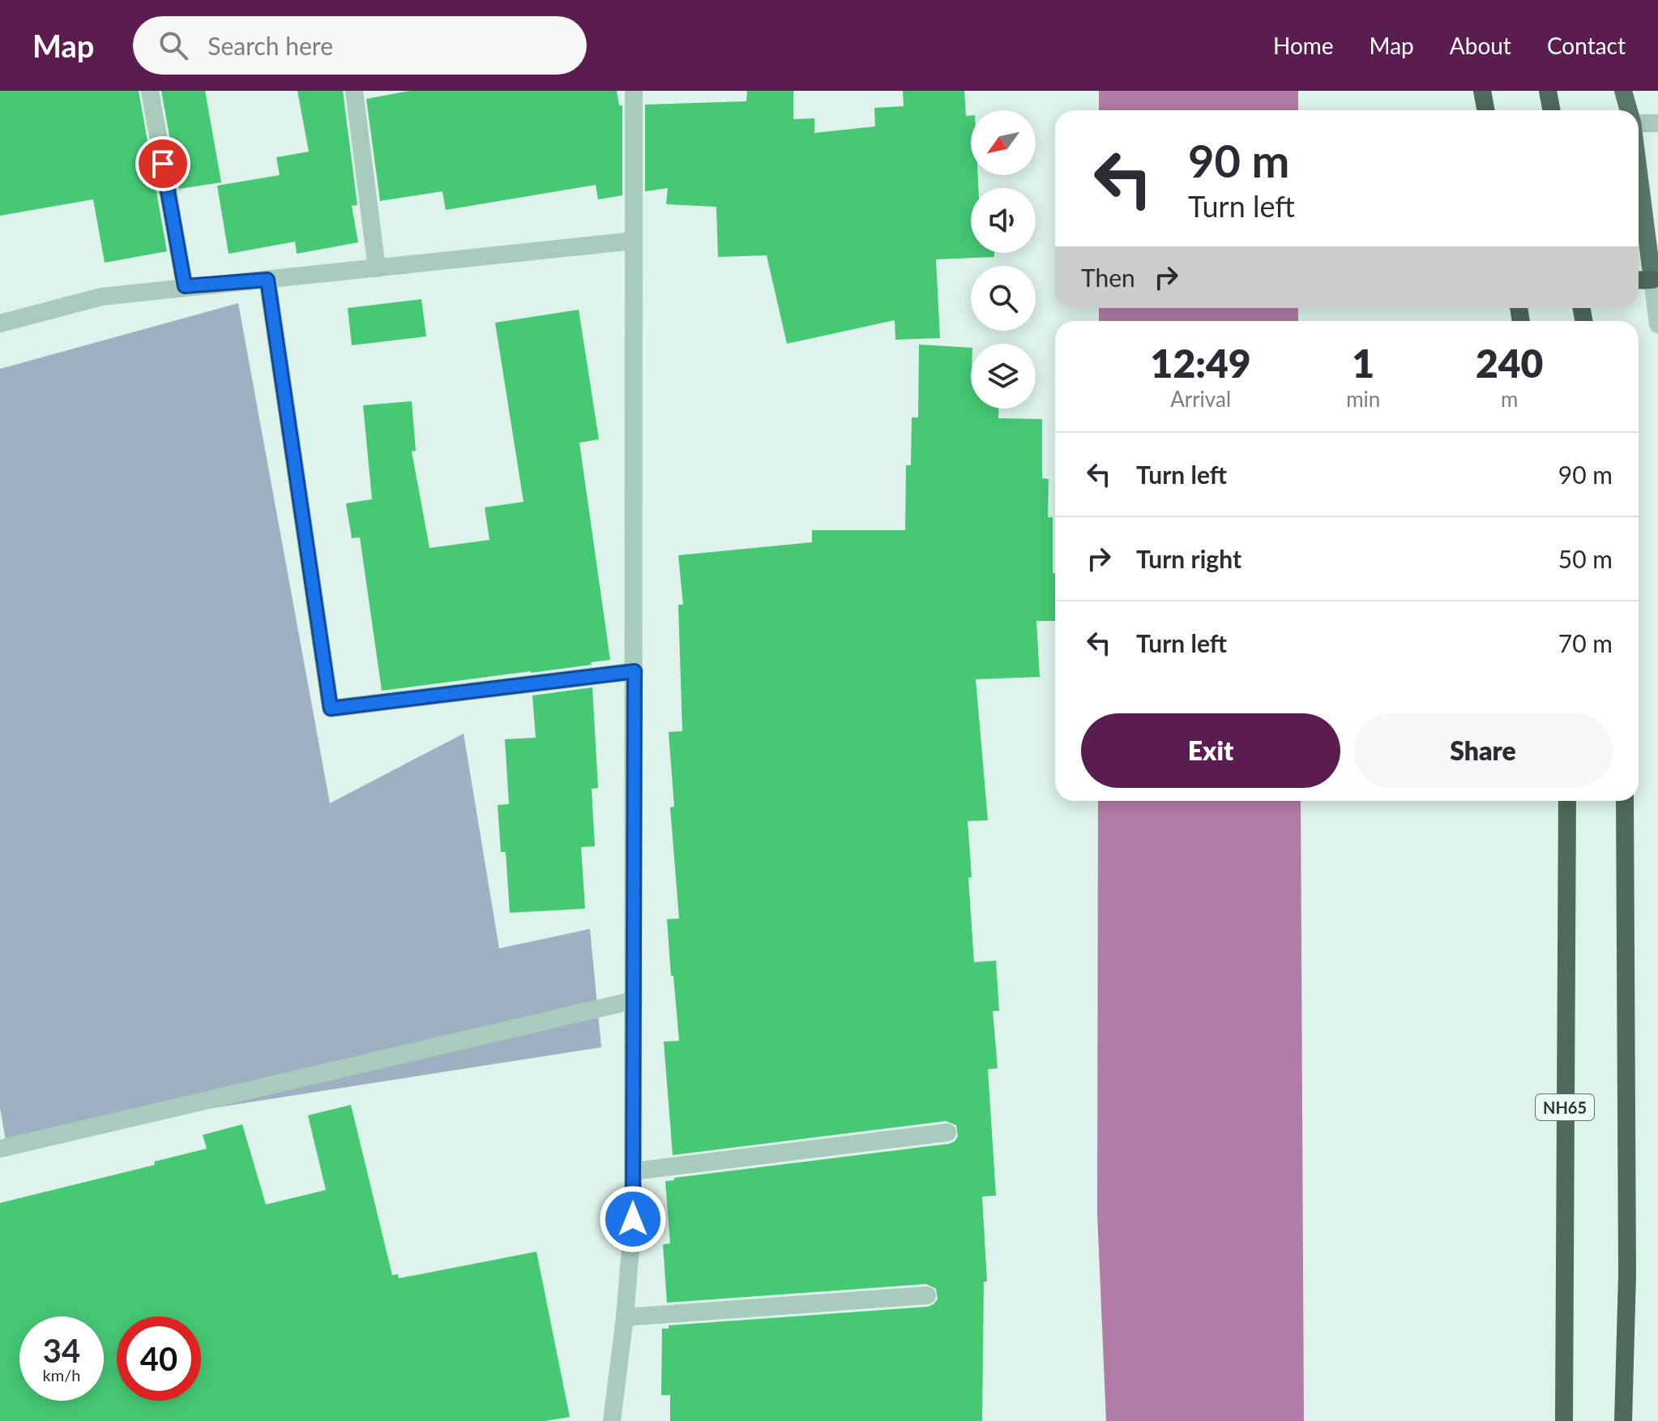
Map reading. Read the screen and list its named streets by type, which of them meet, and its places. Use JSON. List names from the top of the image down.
{
  "streets": {
    "highway": ["NH65"]
  },
  "north": "bottom left",
  "page": {
    "header": "Map",
    "search": "Search here",
    "nav": [
      "Home",
      "Map",
      "About",
      "Contact"
    ],
    "turn": ["90 m", "Turn left"],
    "then": "Then",
    "eta": [
      "12:49",
      "Arrival",
      "1",
      "min",
      "240",
      "m"
    ],
    "list": [
      {
        "name": "Turn left",
        "value": "90 m"
      },
      {
        "name": "Turn right",
        "value": "50 m"
      },
      {
        "name": "Turn left",
        "value": "70 m"
      }
    ],
    "buttons": ["Exit", "Share"],
    "speed": "34 km/h",
    "limit": "40"
  }
}
